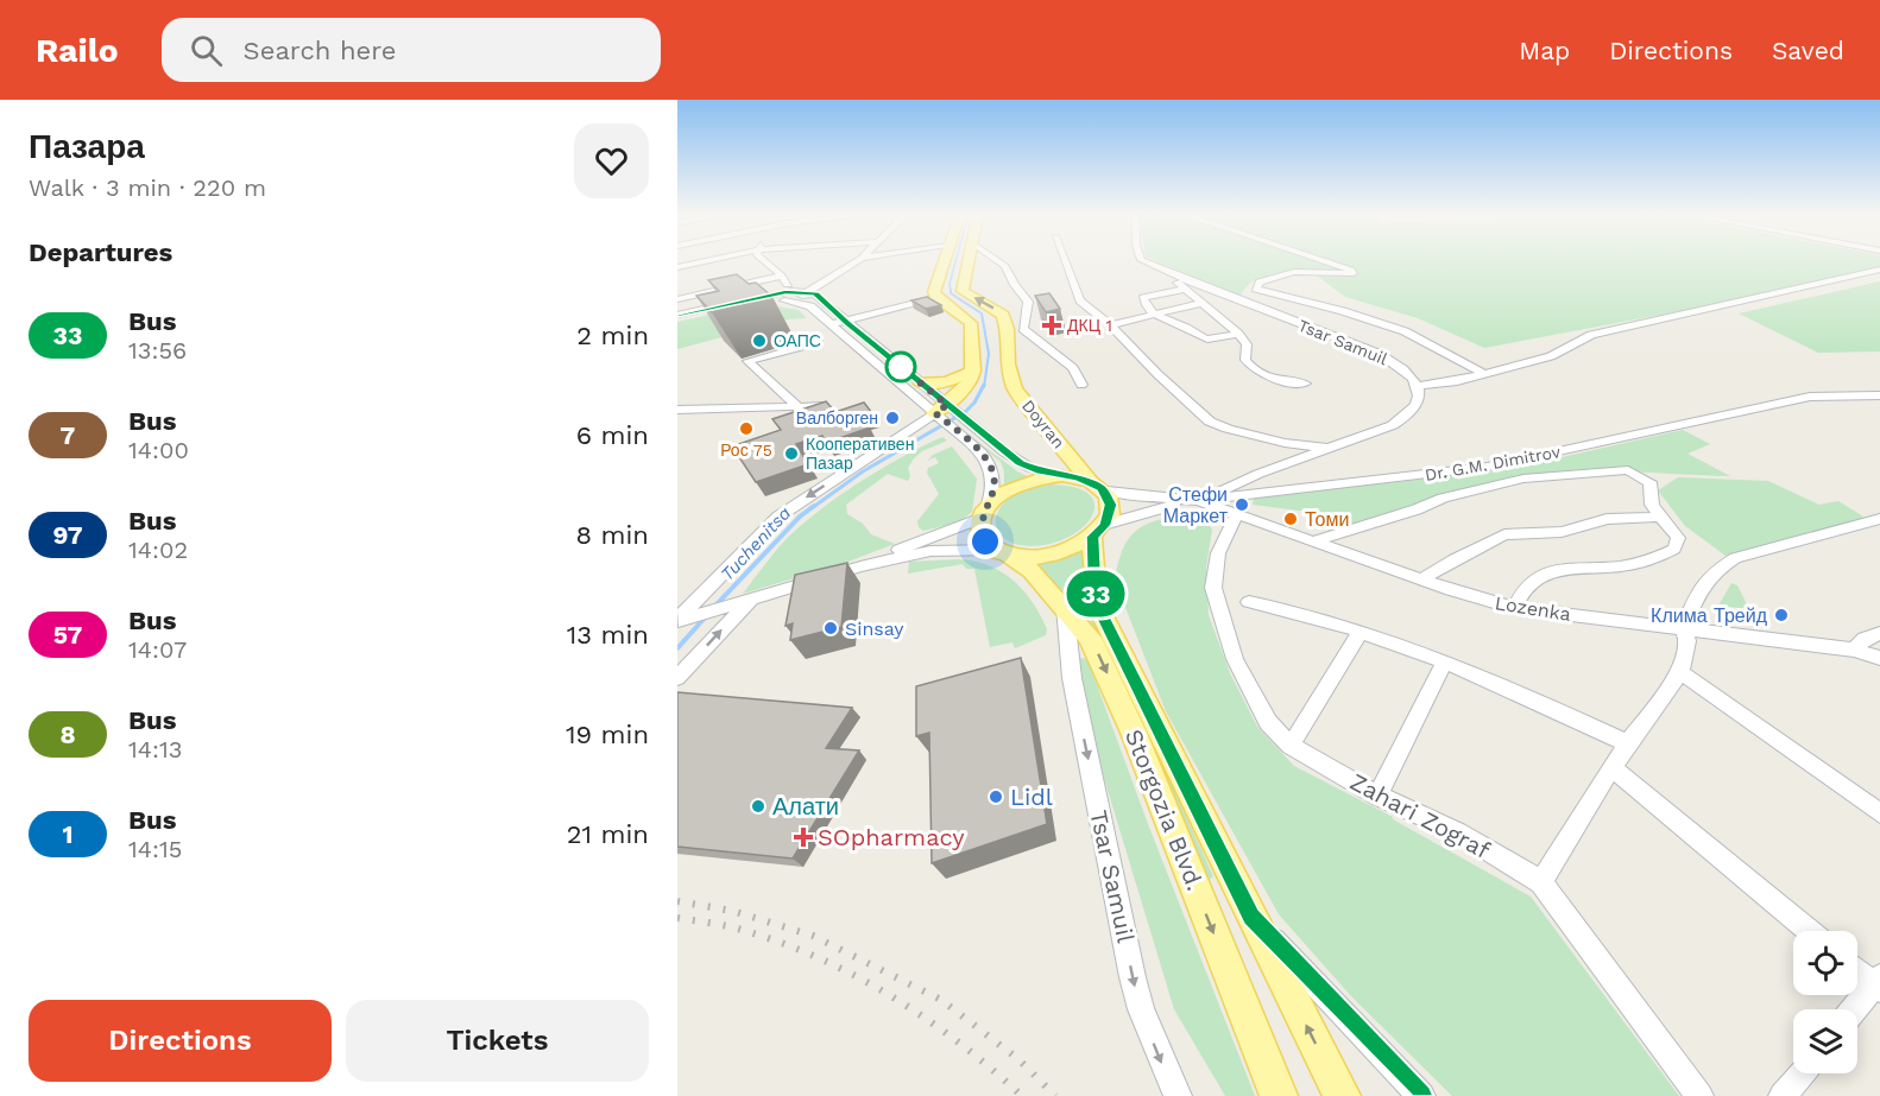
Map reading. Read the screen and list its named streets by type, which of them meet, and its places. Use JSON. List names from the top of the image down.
{
  "streets": {
    "main road": ["Doyran", "Storgozia Blvd."],
    "street": [
      "Tsar Samuil",
      "Dr. G.M. Dimitrov",
      "Lozenka",
      "Zahari Zograf"
    ]
  },
  "crossings": [
    ["Tsar Samuil", "Storgozia Blvd."],
    ["Doyran", "Dr. G.M. Dimitrov"],
    ["Doyran", "Storgozia Blvd."],
    ["Dr. G.M. Dimitrov", "Lozenka"],
    ["Dr. G.M. Dimitrov", "Storgozia Blvd."],
    ["Lozenka", "Zahari Zograf"]
  ],
  "one_way": ["Tsar Samuil"],
  "water": ["Tuchenitsa"],
  "places": {
    "health": ["ДКЦ 1", "SOpharmacy"],
    "other": [
      "ОАПС",
      "Валборген",
      "Рос 75",
      "Кооперативен Пазар",
      "Стефи Маркет",
      "Томи",
      "Клима Трейд",
      "Sinsay",
      "Lidl",
      "Алати"
    ]
  },
  "lines": ["bus line 33"],
  "page": {
    "header": "Railo",
    "search": "Search here",
    "nav": ["Map", "Directions", "Saved"],
    "heading": [
      ["Пазара", "Walk · 3 min · 220 m"],
      "Departures"
    ],
    "on_map": "33",
    "list": [
      {
        "mark": "33",
        "name": "Bus",
        "note": "13:56",
        "value": "2 min"
      },
      {
        "mark": "7",
        "name": "Bus",
        "note": "14:00",
        "value": "6 min"
      },
      {
        "mark": "97",
        "name": "Bus",
        "note": "14:02",
        "value": "8 min"
      },
      {
        "mark": "57",
        "name": "Bus",
        "note": "14:07",
        "value": "13 min"
      },
      {
        "mark": "8",
        "name": "Bus",
        "note": "14:13",
        "value": "19 min"
      },
      {
        "mark": "1",
        "name": "Bus",
        "note": "14:15",
        "value": "21 min"
      }
    ],
    "buttons": ["Directions", "Tickets"]
  }
}
